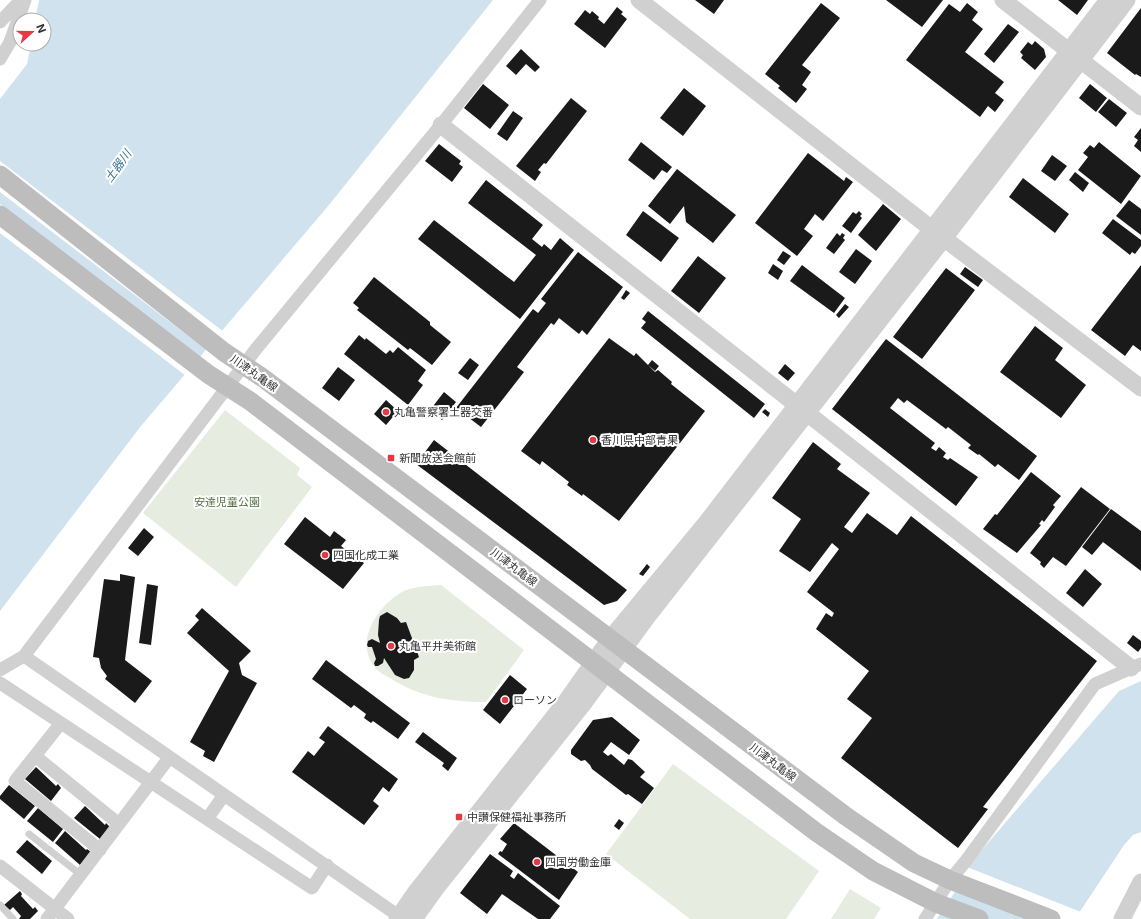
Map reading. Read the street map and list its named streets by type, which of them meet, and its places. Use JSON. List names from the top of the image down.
{
  "streets": {
    "main road": ["川津丸亀線"]
  },
  "water": ["土器川"],
  "parks": ["安達児童公園"],
  "places": {
    "other": [
      "丸亀警察署土器交番",
      "香川県中部青果",
      "四国化成工業",
      "丸亀平井美術館",
      "ローソン",
      "四国労働金庫"
    ],
    "transit": ["新聞放送会館前", "中讃保健福祉事務所"]
  },
  "north": "right"
}
